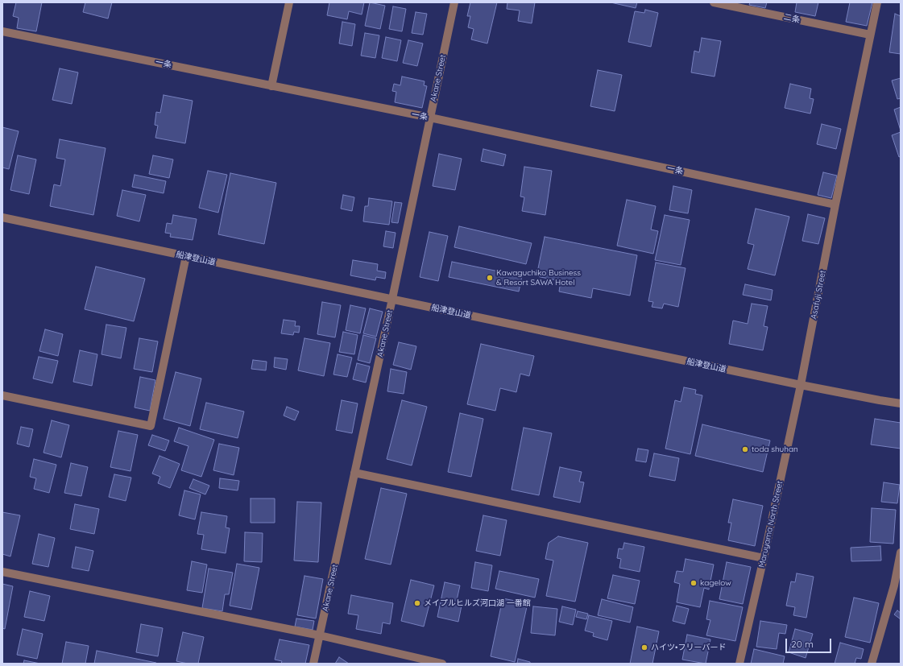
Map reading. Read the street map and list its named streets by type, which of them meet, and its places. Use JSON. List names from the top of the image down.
{
  "streets": {
    "street": [
      "二条",
      "一条",
      "Akane Street",
      "船津登山道",
      "Asafuji Street",
      "Maruyama North Street"
    ]
  },
  "crossings": [
    ["二条", "Asafuji Street"],
    ["一条", "Akane Street"],
    ["一条", "Asafuji Street"],
    ["Akane Street", "船津登山道"],
    ["船津登山道", "Asafuji Street"],
    ["船津登山道", "Maruyama North Street"],
    ["Asafuji Street", "Maruyama North Street"]
  ],
  "places": [
    "Kawaguchiko Business & Resort SAWA Hotel",
    "toda shuhan",
    "kagelow",
    "メイプルヒルズ河口湖 一番館",
    "ハイツ•フリーバード"
  ],
  "scale_bar": "20 m"
}
